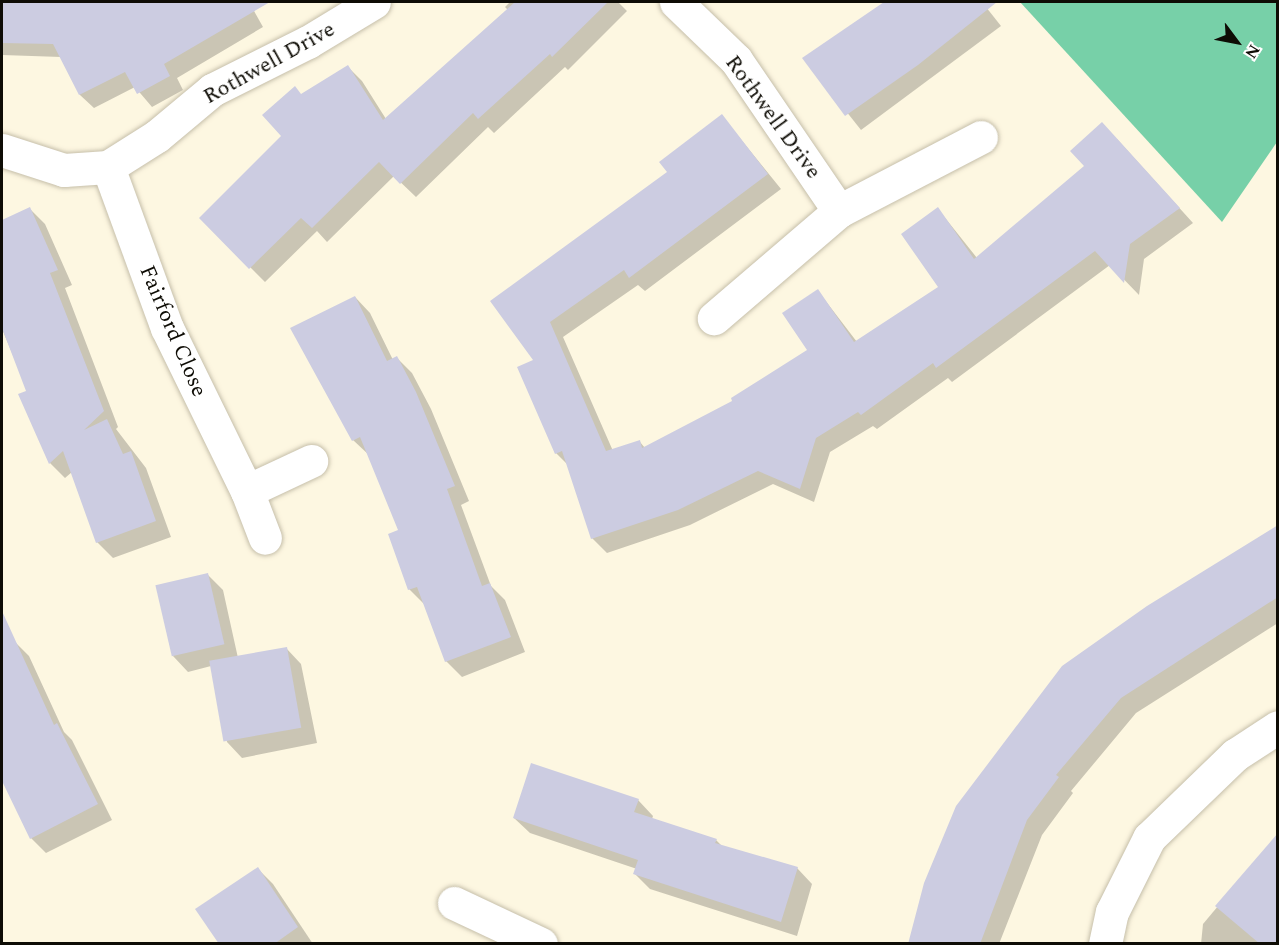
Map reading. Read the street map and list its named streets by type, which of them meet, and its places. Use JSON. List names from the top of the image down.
{
  "streets": {
    "street": ["Rothwell Drive", "Fairford Close"]
  },
  "crossings": [
    ["Rothwell Drive", "Fairford Close"]
  ],
  "north": "bottom right"
}
